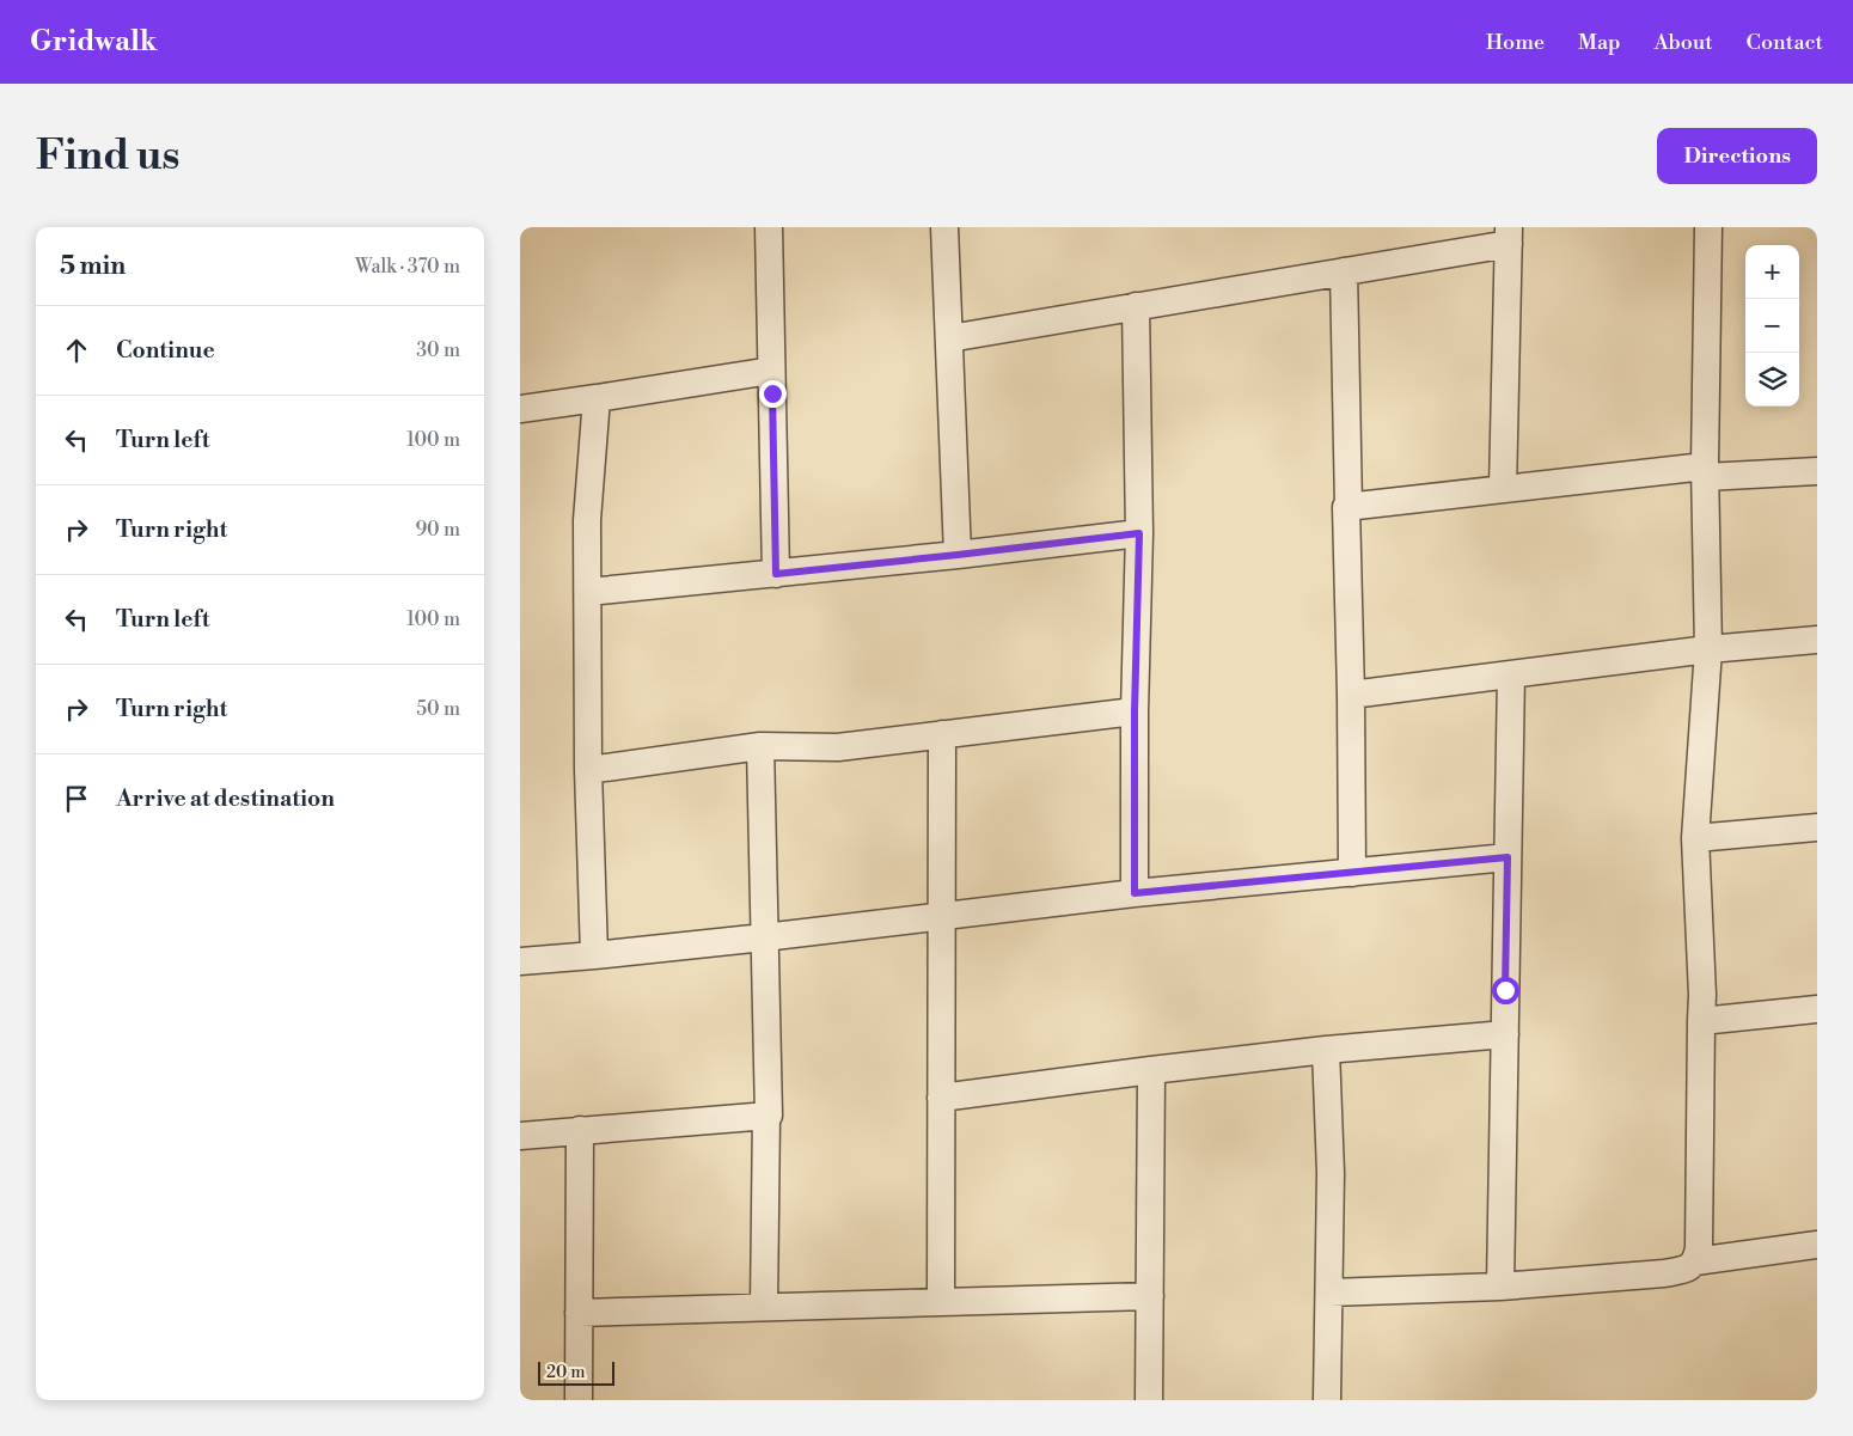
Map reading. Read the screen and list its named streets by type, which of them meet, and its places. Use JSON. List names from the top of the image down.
{
  "scale_bar": "20 m",
  "page": {
    "header": "Gridwalk",
    "nav": [
      "Home",
      "Map",
      "About",
      "Contact"
    ],
    "buttons": "Directions",
    "title": "Find us",
    "heading": ["5 min", "Walk · 370 m"],
    "map_buttons": ["+", "−"],
    "list": [
      ["Continue", "30 m"],
      ["Turn left", "100 m"],
      ["Turn right", "90 m"],
      ["Turn left", "100 m"],
      ["Turn right", "50 m"],
      "Arrive at destination"
    ],
    "scale": "20 m"
  }
}
